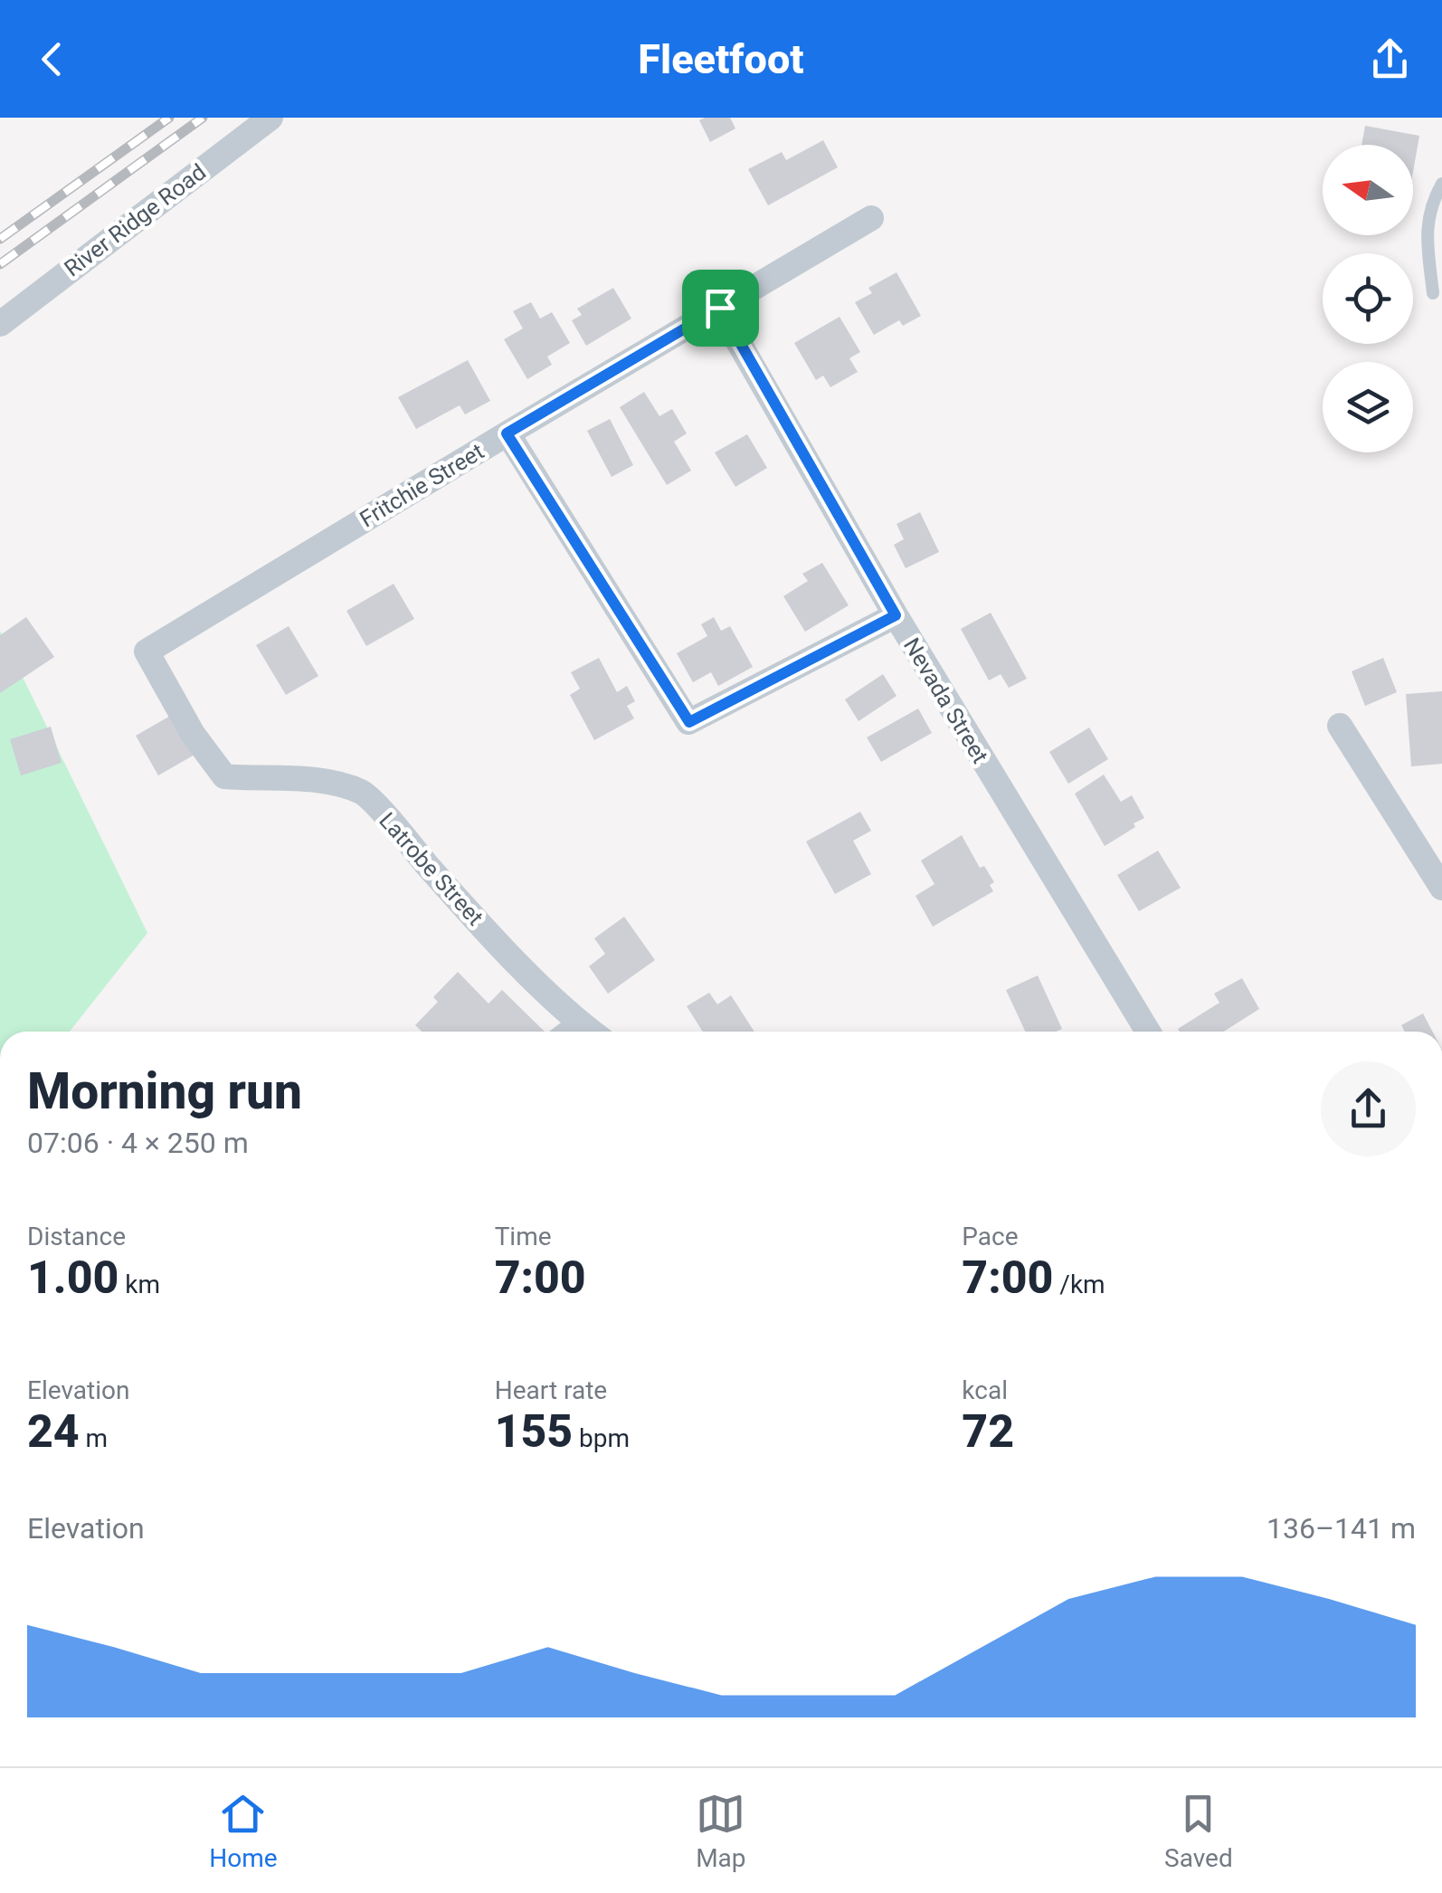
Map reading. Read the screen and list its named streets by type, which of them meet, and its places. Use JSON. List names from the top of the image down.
{
  "streets": {
    "street": [
      "River Ridge Road",
      "Fritchie Street",
      "Nevada Street",
      "Latrobe Street"
    ]
  },
  "crossings": [
    ["Fritchie Street", "Nevada Street"],
    ["Fritchie Street", "Latrobe Street"]
  ],
  "north": "left",
  "page": {
    "header": "Fleetfoot",
    "heading": ["Morning run", "07:06 · 4 × 250 m"],
    "stats": [
      ["Distance", "1.00 km"],
      ["Time", "7:00"],
      ["Pace", "7:00 /km"],
      ["Elevation", "24 m"],
      ["Heart rate", "155 bpm"],
      ["kcal", "72"]
    ],
    "chart": ["Elevation", "136–141 m"],
    "tabs": ["Home", "Map", "Saved"]
  }
}
